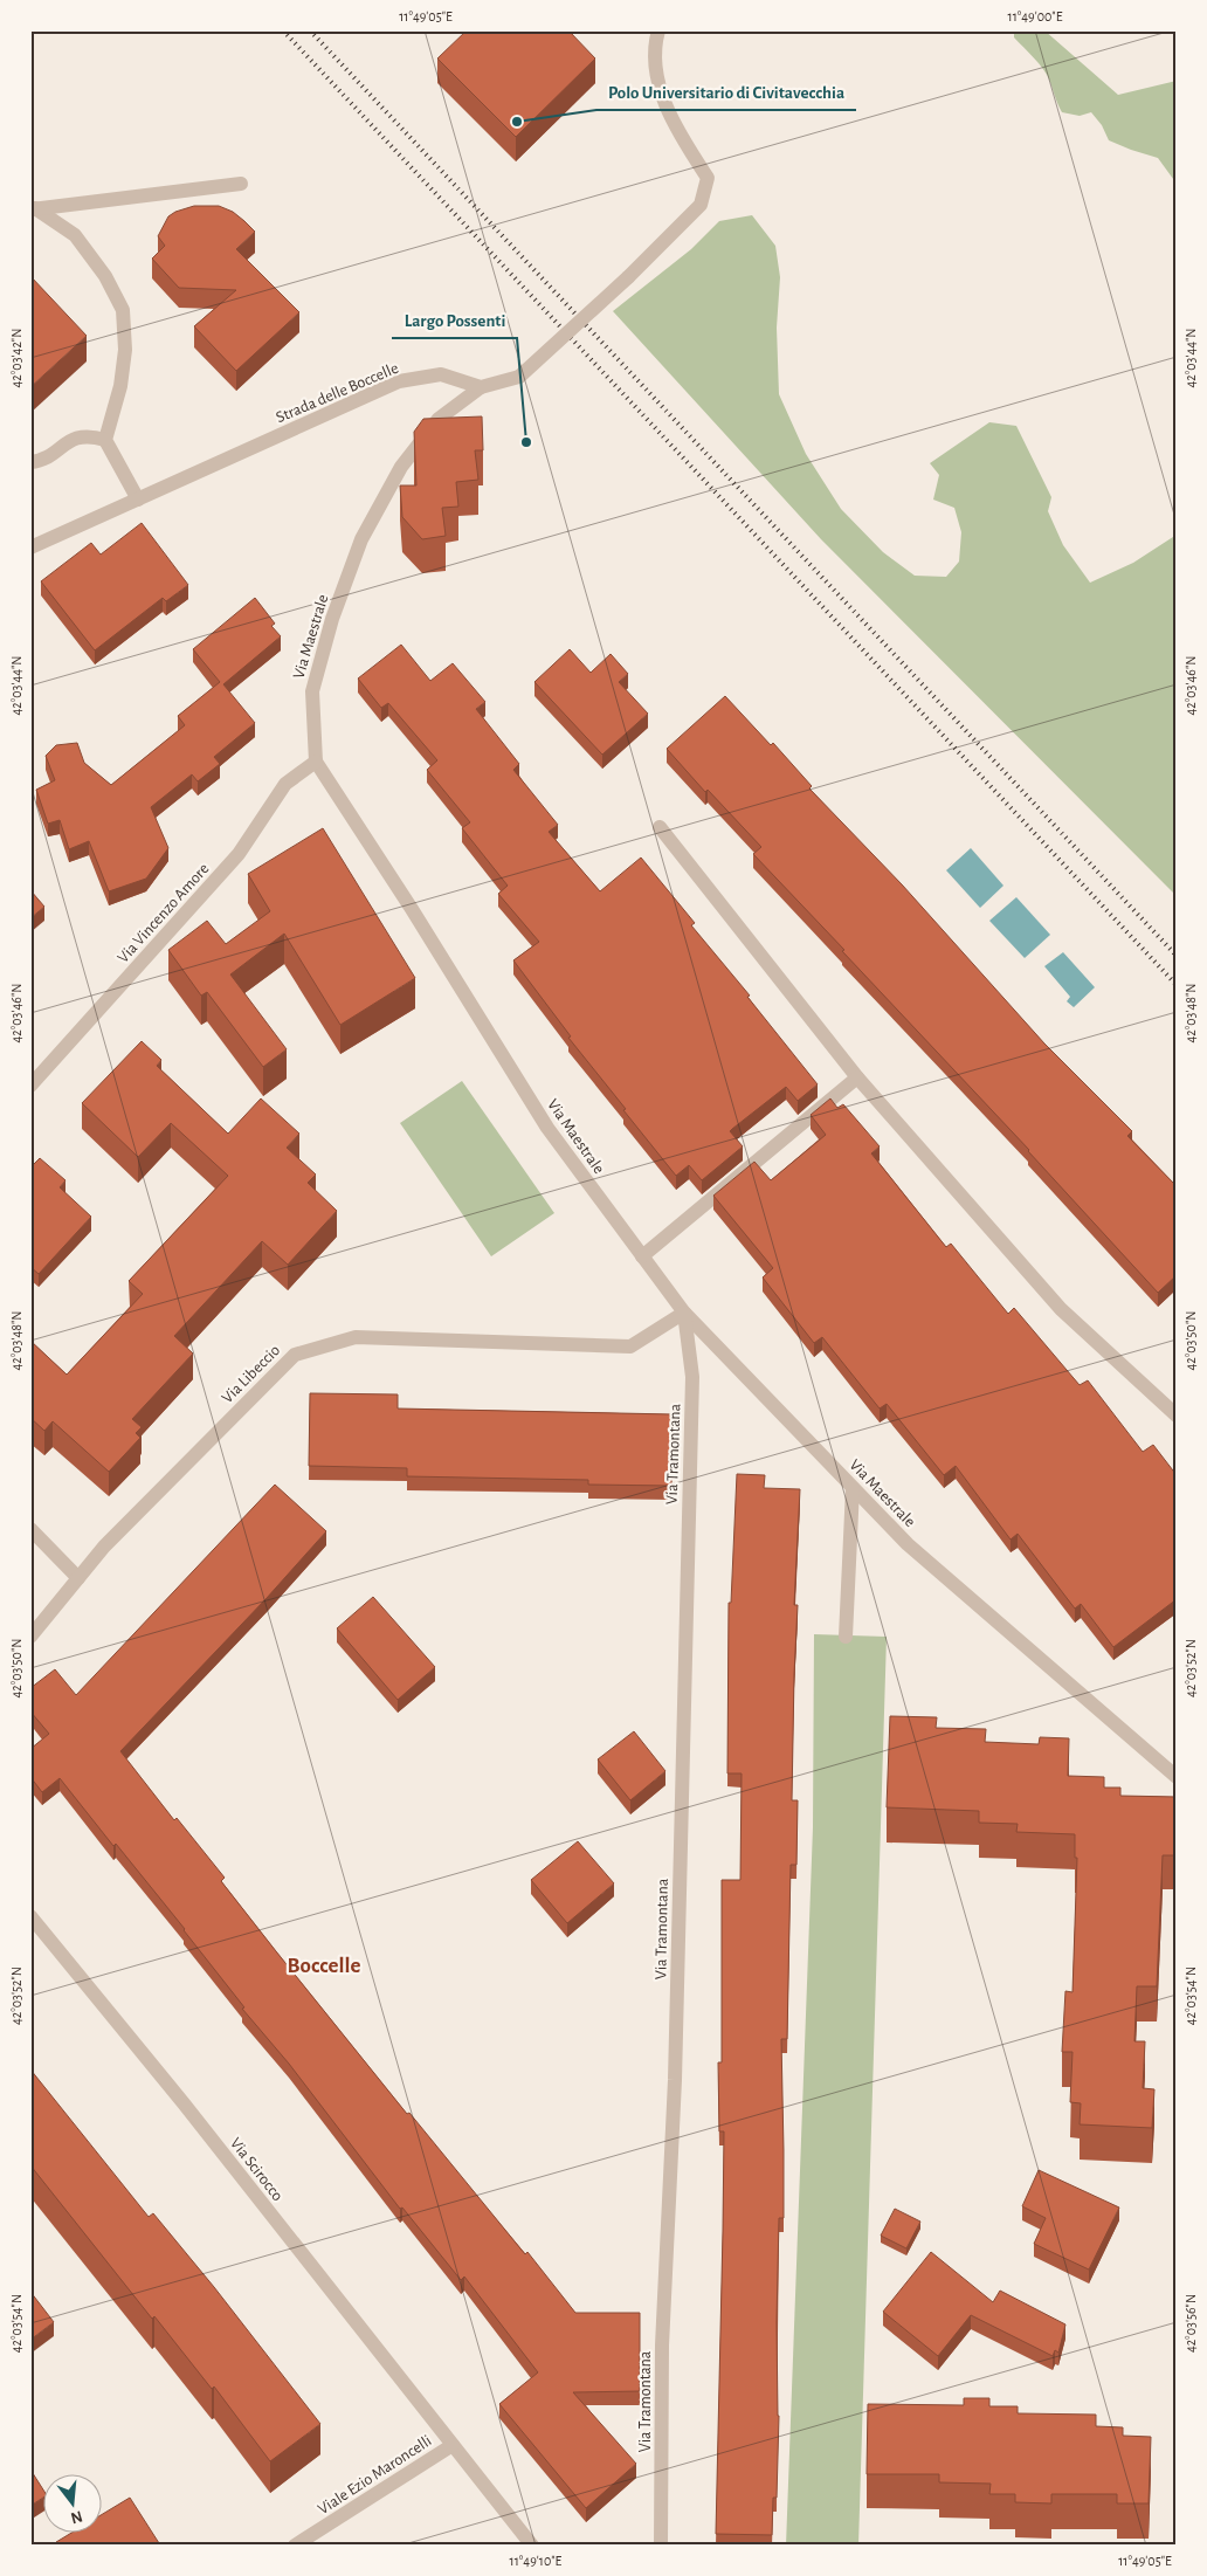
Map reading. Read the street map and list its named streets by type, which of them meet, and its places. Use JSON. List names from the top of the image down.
{
  "streets": {
    "street": [
      "Strada delle Boccelle",
      "Via Maestrale",
      "Via Vincenzo Amore",
      "Via Libeccio",
      "Via Tramontana",
      "Via Scirocco",
      "Viale Ezio Maroncelli"
    ]
  },
  "crossings": [
    ["Strada delle Boccelle", "Via Maestrale"],
    ["Via Maestrale", "Via Vincenzo Amore"],
    ["Via Maestrale", "Via Libeccio"],
    ["Via Maestrale", "Via Tramontana"],
    ["Via Libeccio", "Via Tramontana"],
    ["Via Scirocco", "Viale Ezio Maroncelli"]
  ],
  "districts": ["Boccelle"],
  "places": ["Polo Universitario di Civitavecchia", "Largo Possenti"],
  "north": "bottom",
  "coordinates": [
    "11°49'05\"E",
    "11°49'00\"E",
    "42°03'44\"N",
    "42°03'42\"N",
    "42°03'46\"N",
    "42°03'48\"N",
    "42°03'50\"N",
    "42°03'52\"N",
    "42°03'54\"N",
    "42°03'56\"N",
    "11°49'10\"E"
  ]
}
